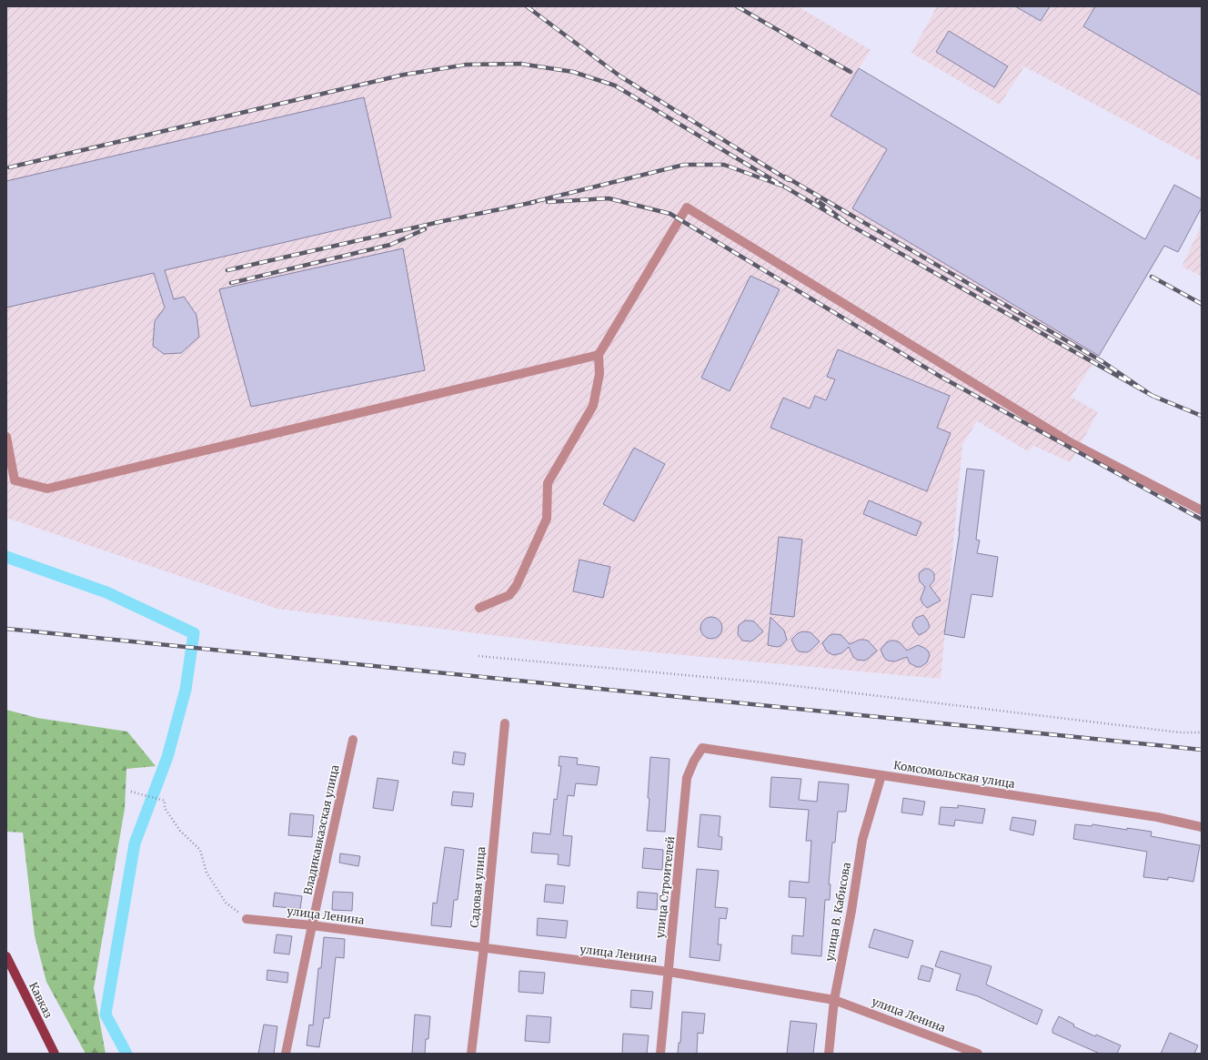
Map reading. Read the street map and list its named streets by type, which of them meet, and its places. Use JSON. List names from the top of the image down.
{
  "streets": {
    "main road": ["Кавказ"],
    "street": [
      "Комсомольская улица",
      "Владикавказская улица",
      "Садовая улица",
      "улица Строителей",
      "улица В. Кабисова",
      "улица Ленина"
    ]
  },
  "crossings": [
    ["Комсомольская улица", "улица Строителей"],
    ["Комсомольская улица", "улица В. Кабисова"],
    ["Владикавказская улица", "улица Ленина"],
    ["Садовая улица", "улица Ленина"],
    ["улица Строителей", "улица Ленина"],
    ["улица В. Кабисова", "улица Ленина"]
  ]
}
